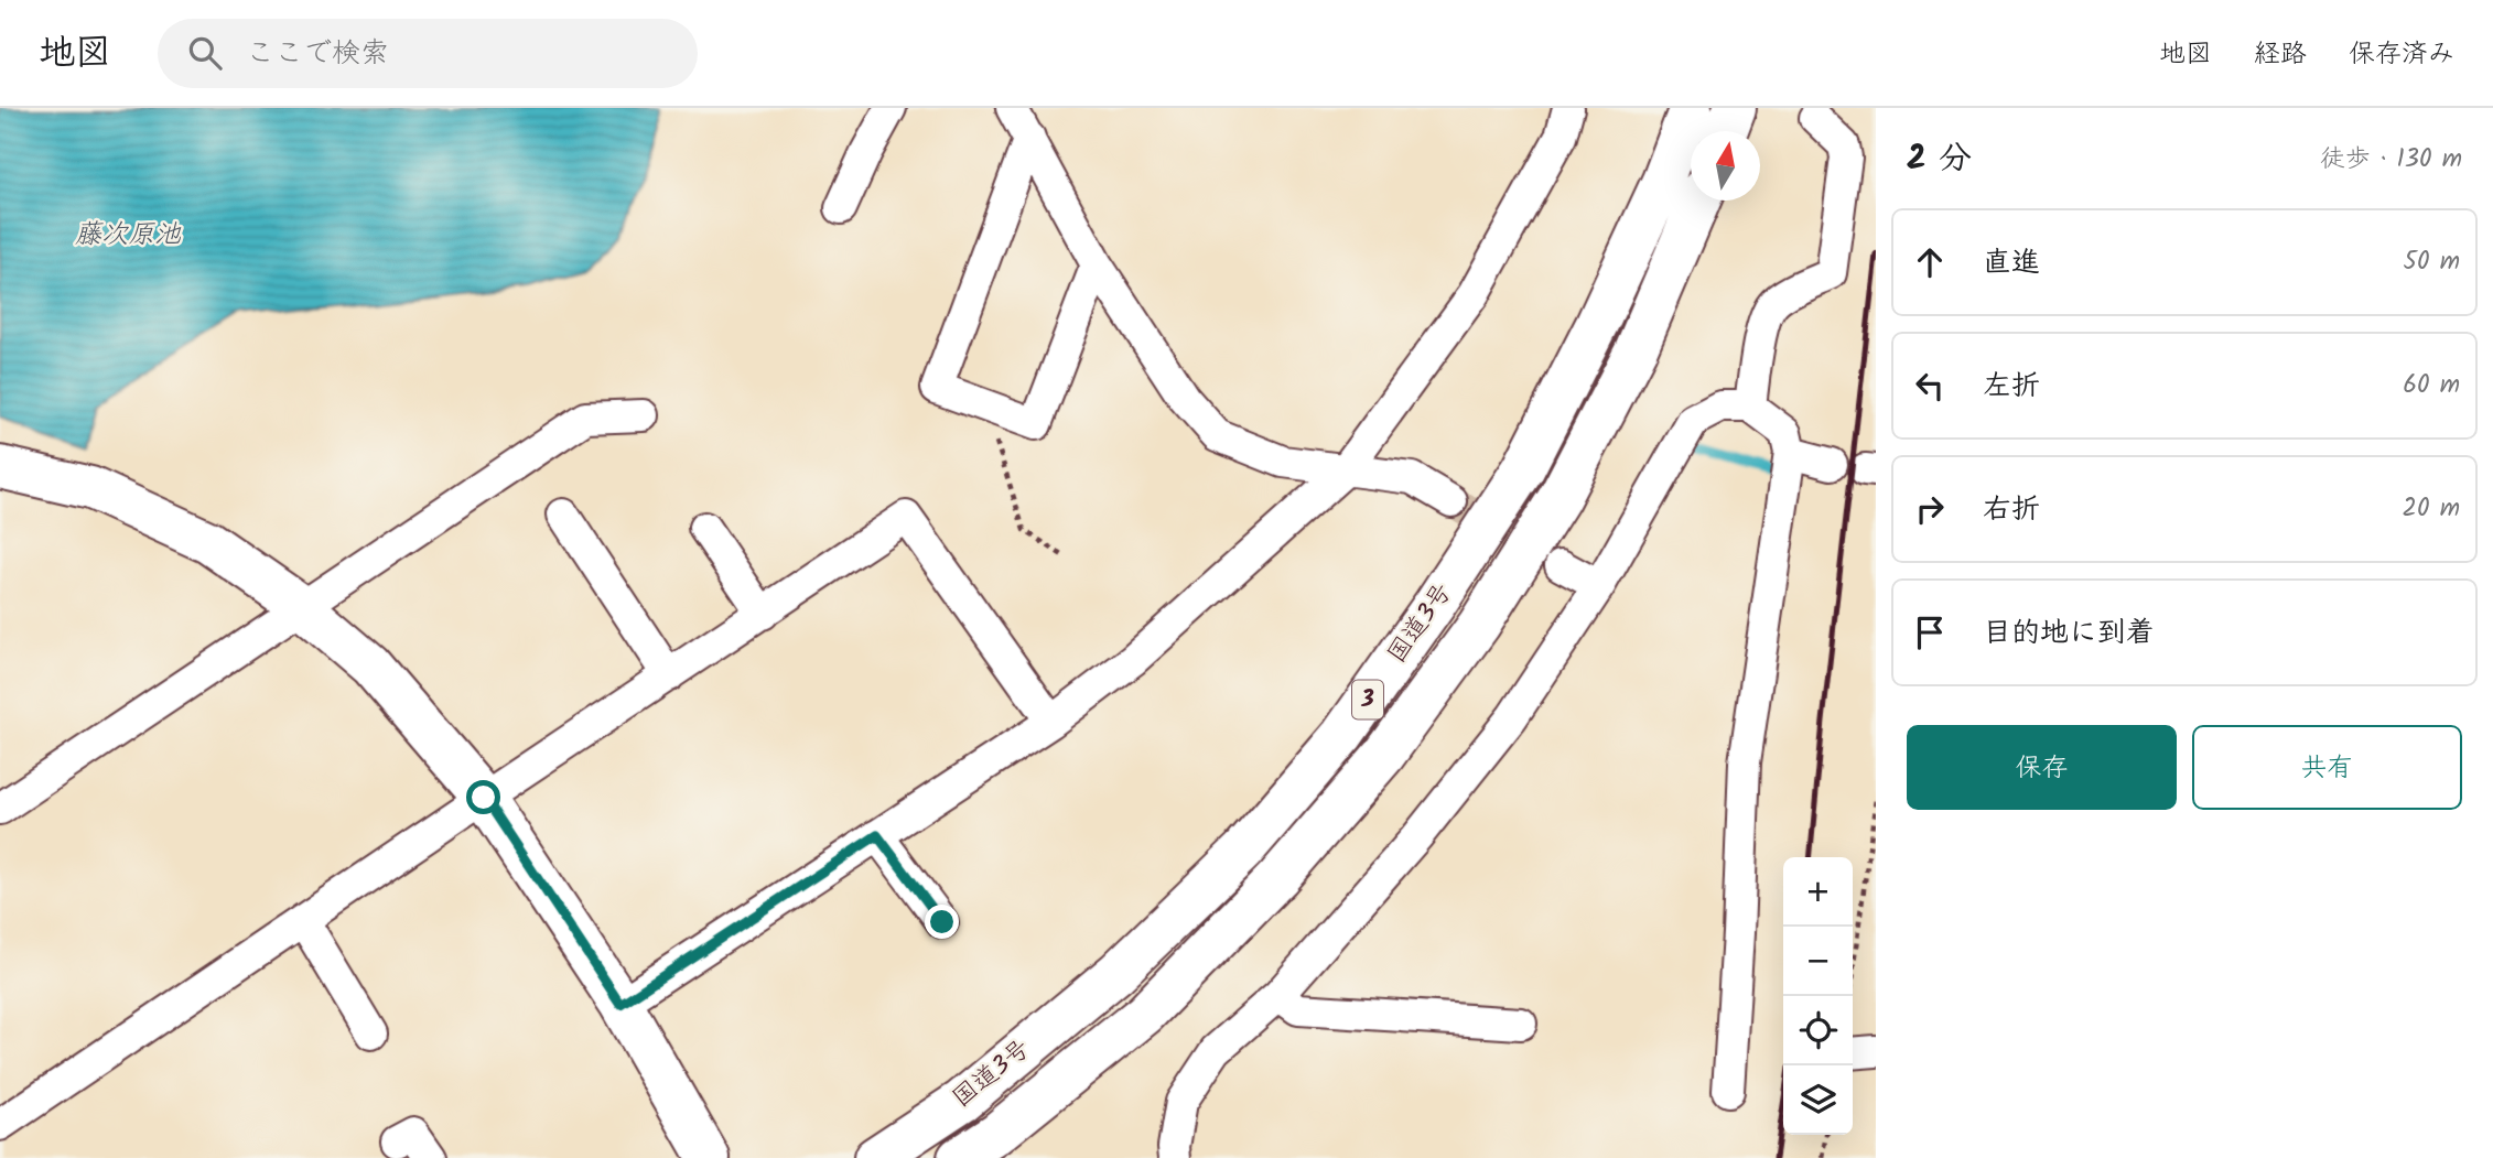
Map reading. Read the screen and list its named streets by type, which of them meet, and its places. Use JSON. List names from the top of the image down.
{
  "streets": {
    "main road": ["国道3号", "3"]
  },
  "water": ["藤次原池"],
  "north": "top",
  "page": {
    "header": "地図",
    "search": "ここで検索",
    "nav": ["地図", "経路", "保存済み"],
    "heading": ["2 分", "徒歩 · 130 m"],
    "list": [
      ["直進", "50 m"],
      ["左折", "60 m"],
      ["右折", "20 m"],
      "目的地に到着"
    ],
    "buttons": ["保存", "共有"],
    "map_buttons": ["+", "−"]
  }
}
